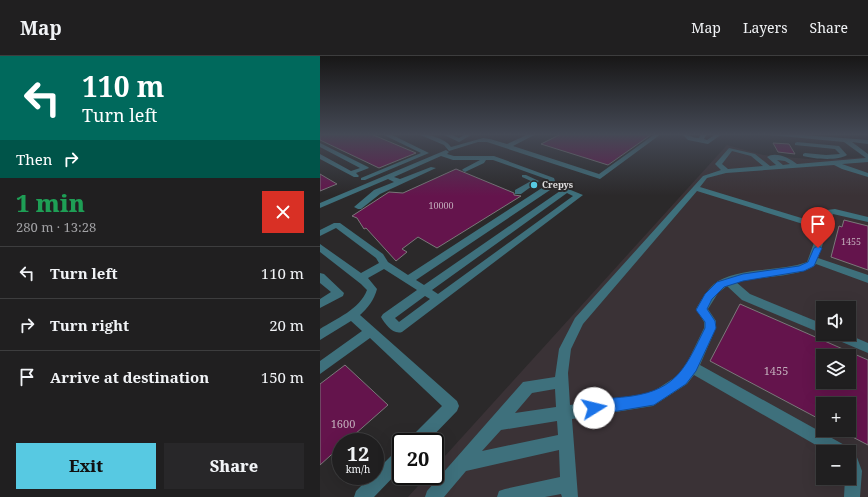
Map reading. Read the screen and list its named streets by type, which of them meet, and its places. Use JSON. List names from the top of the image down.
{
  "places": ["Crepys"],
  "house_numbers": [
    "10000",
    "1455",
    "1455",
    "1600"
  ],
  "page": {
    "header": "Map",
    "nav": ["Map", "Layers", "Share"],
    "turn": ["110 m", "Turn left"],
    "then": "Then",
    "heading": ["1 min", "280 m · 13:28"],
    "list": [
      {
        "name": "Turn left",
        "value": "110 m"
      },
      {
        "name": "Turn right",
        "value": "20 m"
      },
      {
        "name": "Arrive at destination",
        "value": "150 m"
      }
    ],
    "map_buttons": ["+", "−"],
    "speed": "12 km/h",
    "limit": "20",
    "buttons": ["Exit", "Share"]
  }
}
